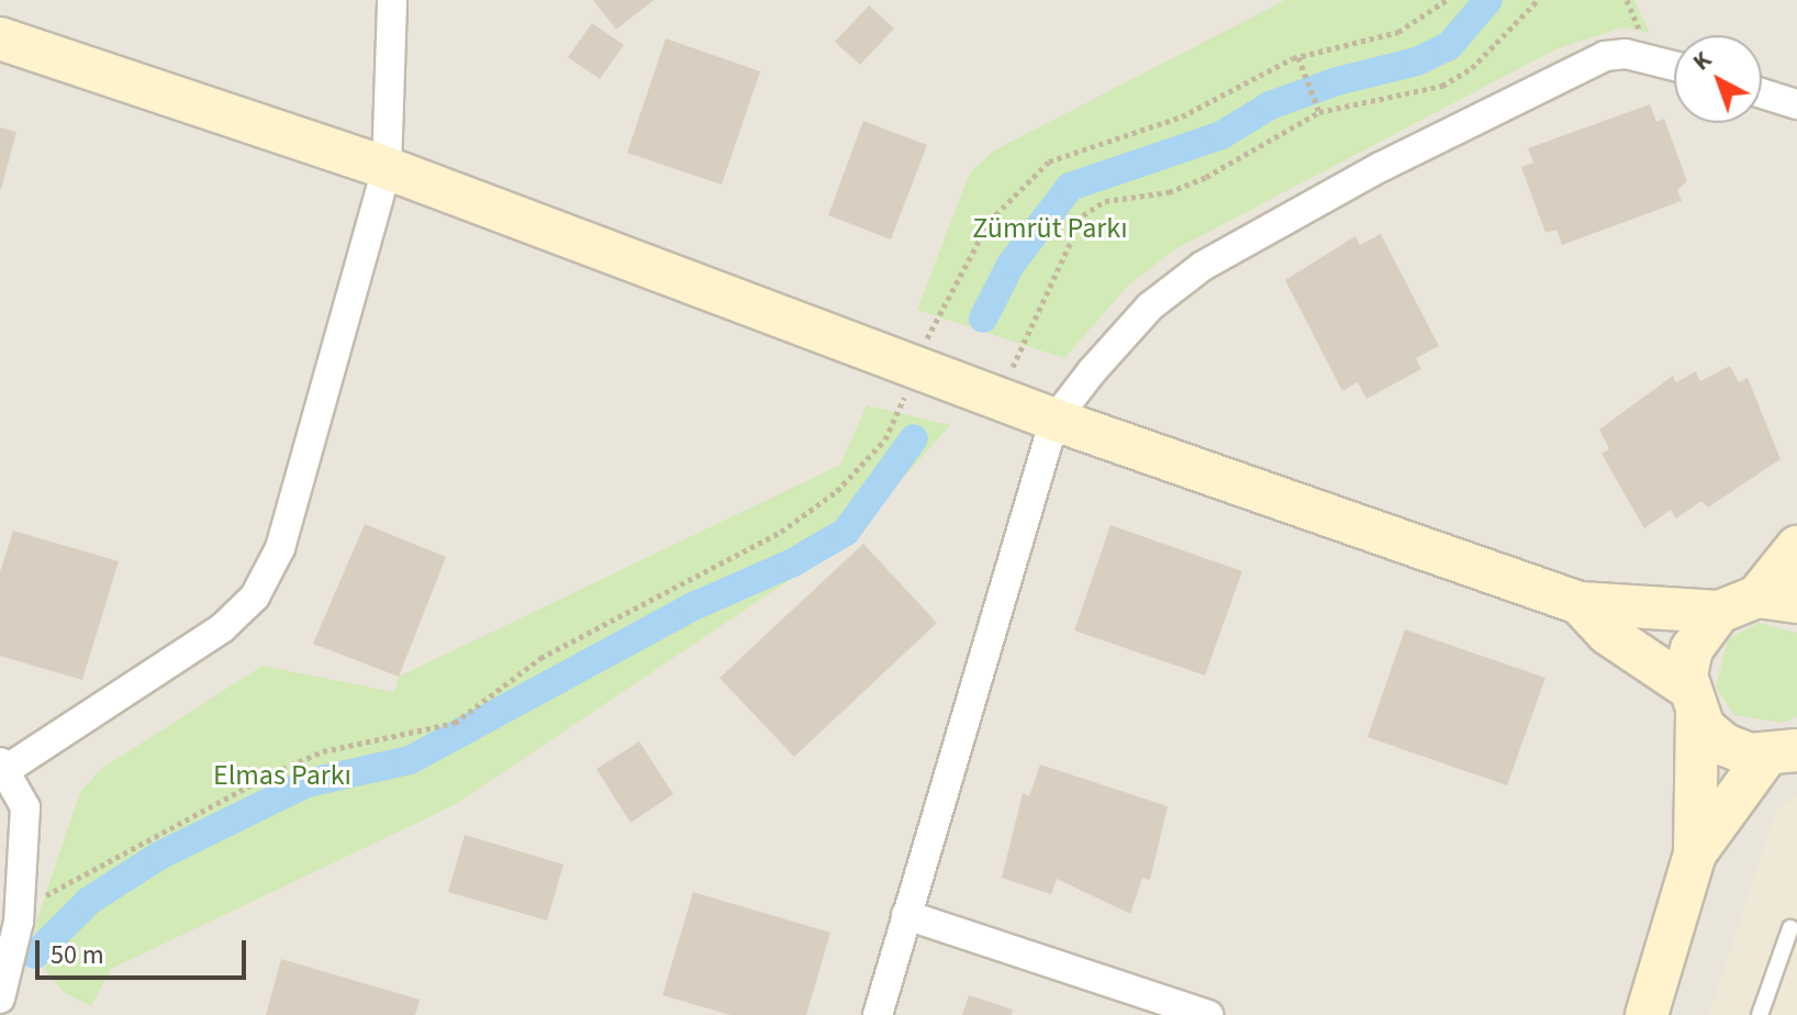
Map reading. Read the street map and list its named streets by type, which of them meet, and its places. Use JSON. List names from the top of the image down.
{
  "parks": ["Zümrüt Parkı", "Elmas Parkı"],
  "scale_bar": "50 m",
  "north": "top left"
}
